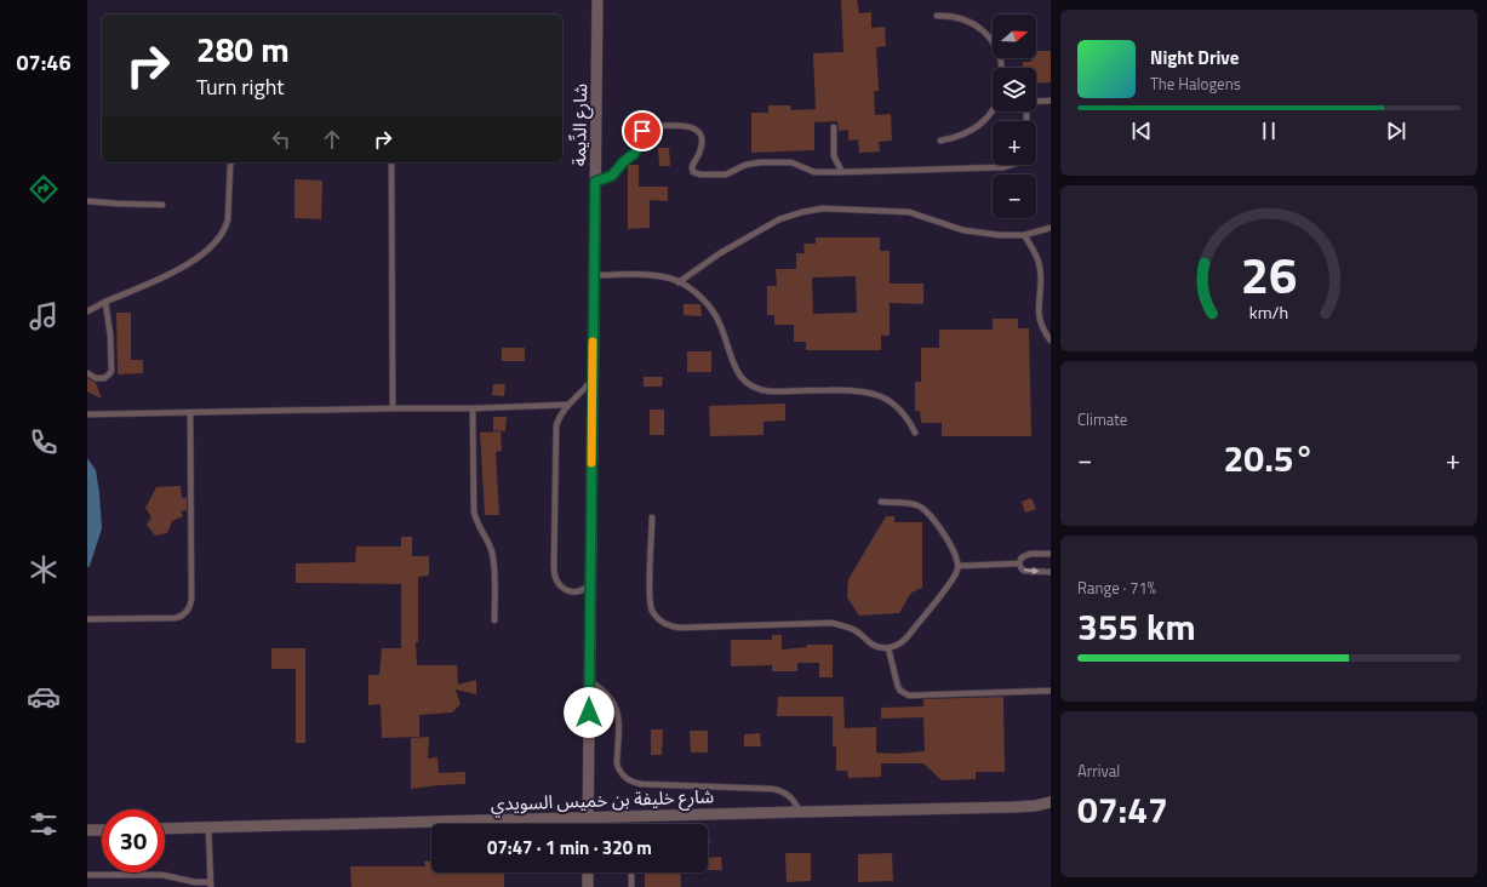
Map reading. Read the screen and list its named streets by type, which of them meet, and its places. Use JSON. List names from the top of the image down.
{
  "streets": {
    "street": ["شارع الدِّيمة", "شارع خليفة بن خميس السويدي"]
  },
  "crossings": [
    ["شارع الدِّيمة", "شارع خليفة بن خميس السويدي"]
  ],
  "north": "right",
  "page": {
    "tabs": "07:46",
    "map_buttons": ["+", "−"],
    "turn": ["280 m", "Turn right"],
    "song": ["Night Drive", "The Halogens"],
    "tile": [
      "Climate",
      ["Range · 71%", "355 km"],
      ["Arrival", "07:47"]
    ],
    "heat": ["−", "20.5°", "+"],
    "limit": "30",
    "trip": "07:47 · 1 min · 320 m",
    "gauge": ["26", "km/h"]
  }
}
